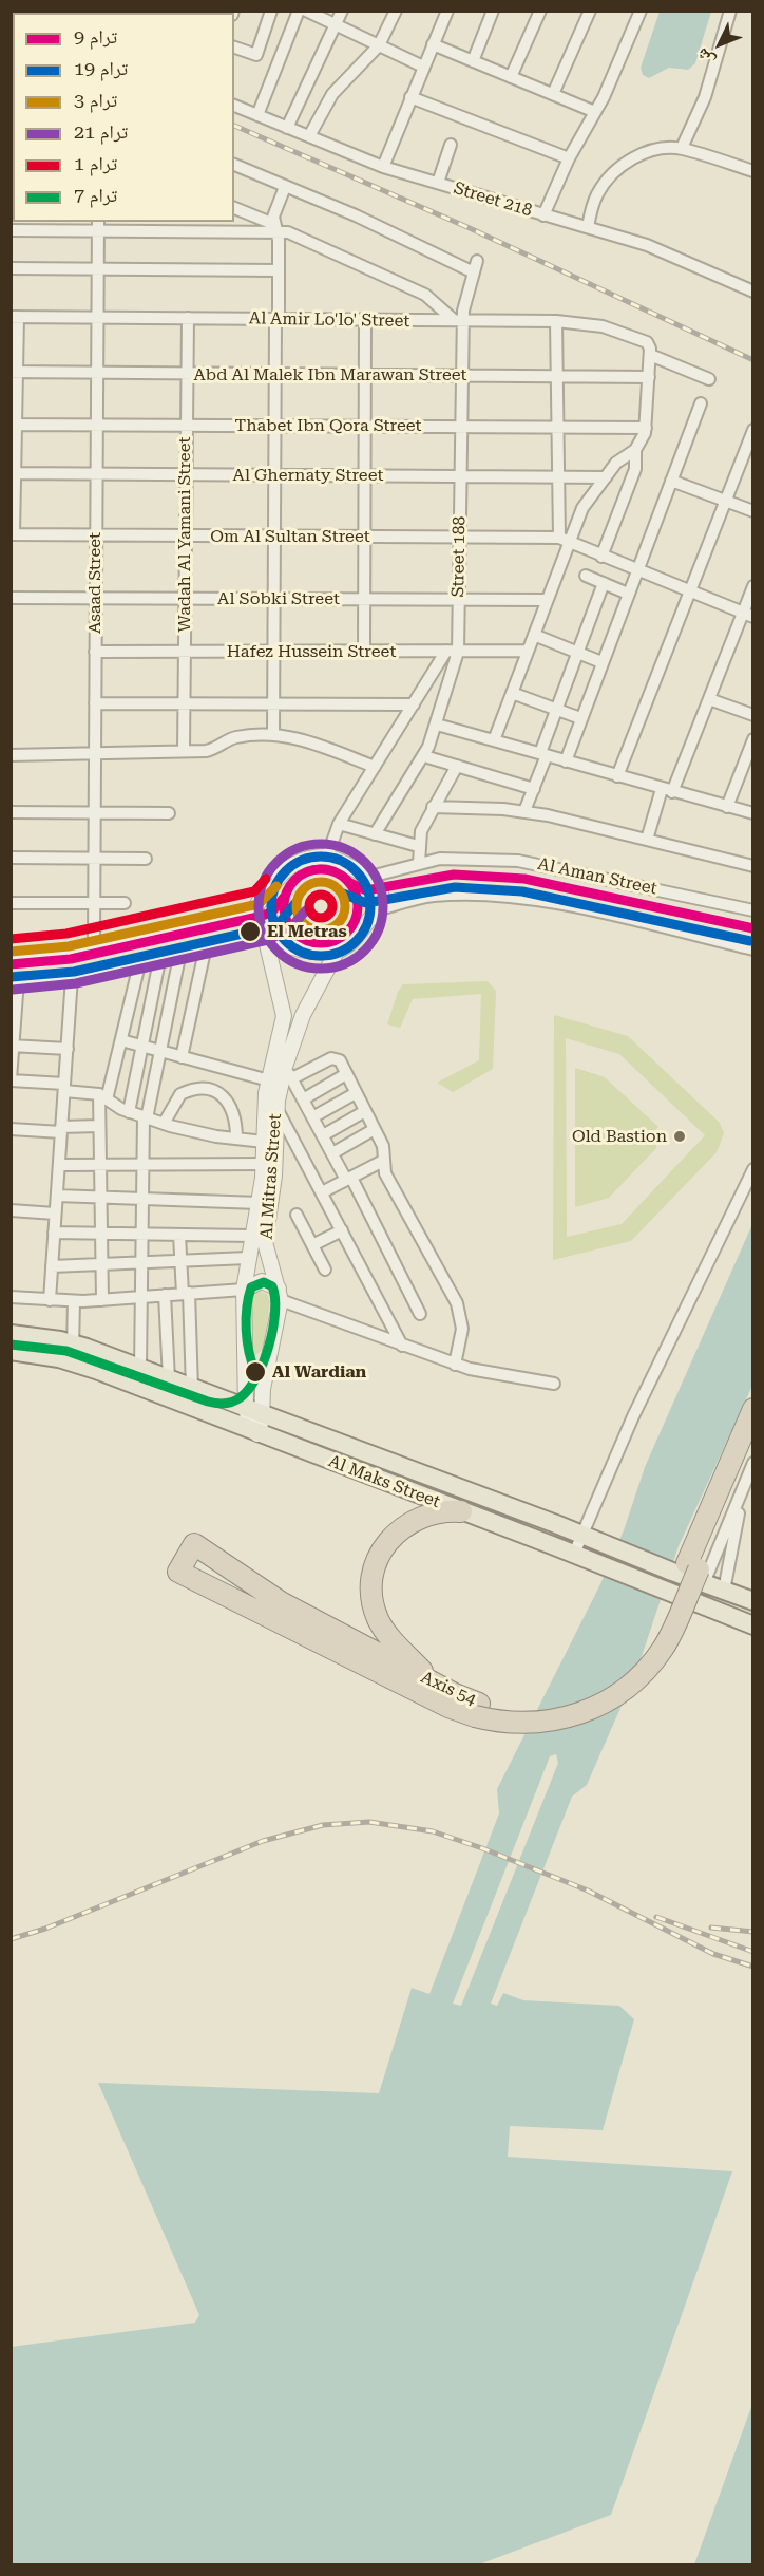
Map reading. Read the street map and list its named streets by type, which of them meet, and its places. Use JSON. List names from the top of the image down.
{
  "streets": {
    "highway": ["Axis 54"],
    "main road": ["Al Maks Street"],
    "street": [
      "Street 218",
      "Al Amir Lo'lo' Street",
      "Abd Al Malek Ibn Marawan Street",
      "Thabet Ibn Qora Street",
      "Al Ghernaty Street",
      "Wadah Al Yamani Street",
      "Om Al Sultan Street",
      "Street 188",
      "Asaad Street",
      "Al Sobki Street",
      "Hafez Hussein Street",
      "Al Aman Street",
      "Al Mitras Street"
    ]
  },
  "crossings": [
    ["Al Amir Lo'lo' Street", "Wadah Al Yamani Street"],
    ["Al Amir Lo'lo' Street", "Street 188"],
    ["Al Amir Lo'lo' Street", "Asaad Street"],
    ["Abd Al Malek Ibn Marawan Street", "Wadah Al Yamani Street"],
    ["Abd Al Malek Ibn Marawan Street", "Street 188"],
    ["Abd Al Malek Ibn Marawan Street", "Asaad Street"],
    ["Thabet Ibn Qora Street", "Wadah Al Yamani Street"],
    ["Thabet Ibn Qora Street", "Street 188"],
    ["Thabet Ibn Qora Street", "Asaad Street"],
    ["Al Ghernaty Street", "Wadah Al Yamani Street"],
    ["Al Ghernaty Street", "Street 188"],
    ["Al Ghernaty Street", "Asaad Street"],
    ["Wadah Al Yamani Street", "Om Al Sultan Street"],
    ["Wadah Al Yamani Street", "Al Sobki Street"],
    ["Wadah Al Yamani Street", "Hafez Hussein Street"],
    ["Om Al Sultan Street", "Street 188"],
    ["Om Al Sultan Street", "Asaad Street"],
    ["Street 188", "Al Sobki Street"],
    ["Street 188", "Hafez Hussein Street"],
    ["Asaad Street", "Al Sobki Street"],
    ["Asaad Street", "Hafez Hussein Street"],
    ["Al Aman Street", "Al Mitras Street"],
    ["Al Mitras Street", "Al Maks Street"],
    ["Al Maks Street", "Axis 54"]
  ],
  "places": ["El Metras", "Old Bastion", "Al Wardian"],
  "lines": [
    "tram line 21",
    "tram line 19",
    "tram line 9",
    "tram line 1",
    "tram line 3",
    "tram line 7"
  ],
  "legend": [
    "ترام 9",
    "ترام 19",
    "ترام 3",
    "ترام 21",
    "ترام 1",
    "ترام 7"
  ],
  "north": "bottom left"
}
